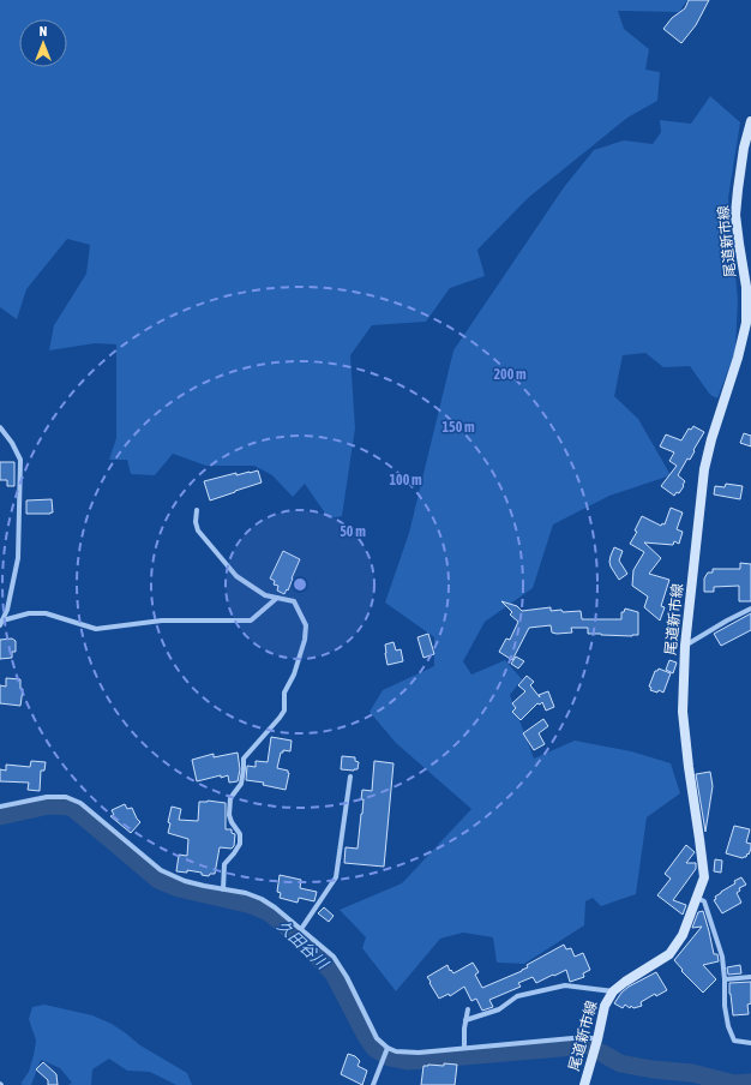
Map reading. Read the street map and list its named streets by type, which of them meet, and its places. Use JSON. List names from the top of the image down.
{
  "streets": {
    "main road": ["尾道新市線"]
  },
  "water": ["久田谷川"],
  "north": "top",
  "rings": [
    "200 m",
    "150 m",
    "100 m",
    "50 m"
  ]
}
